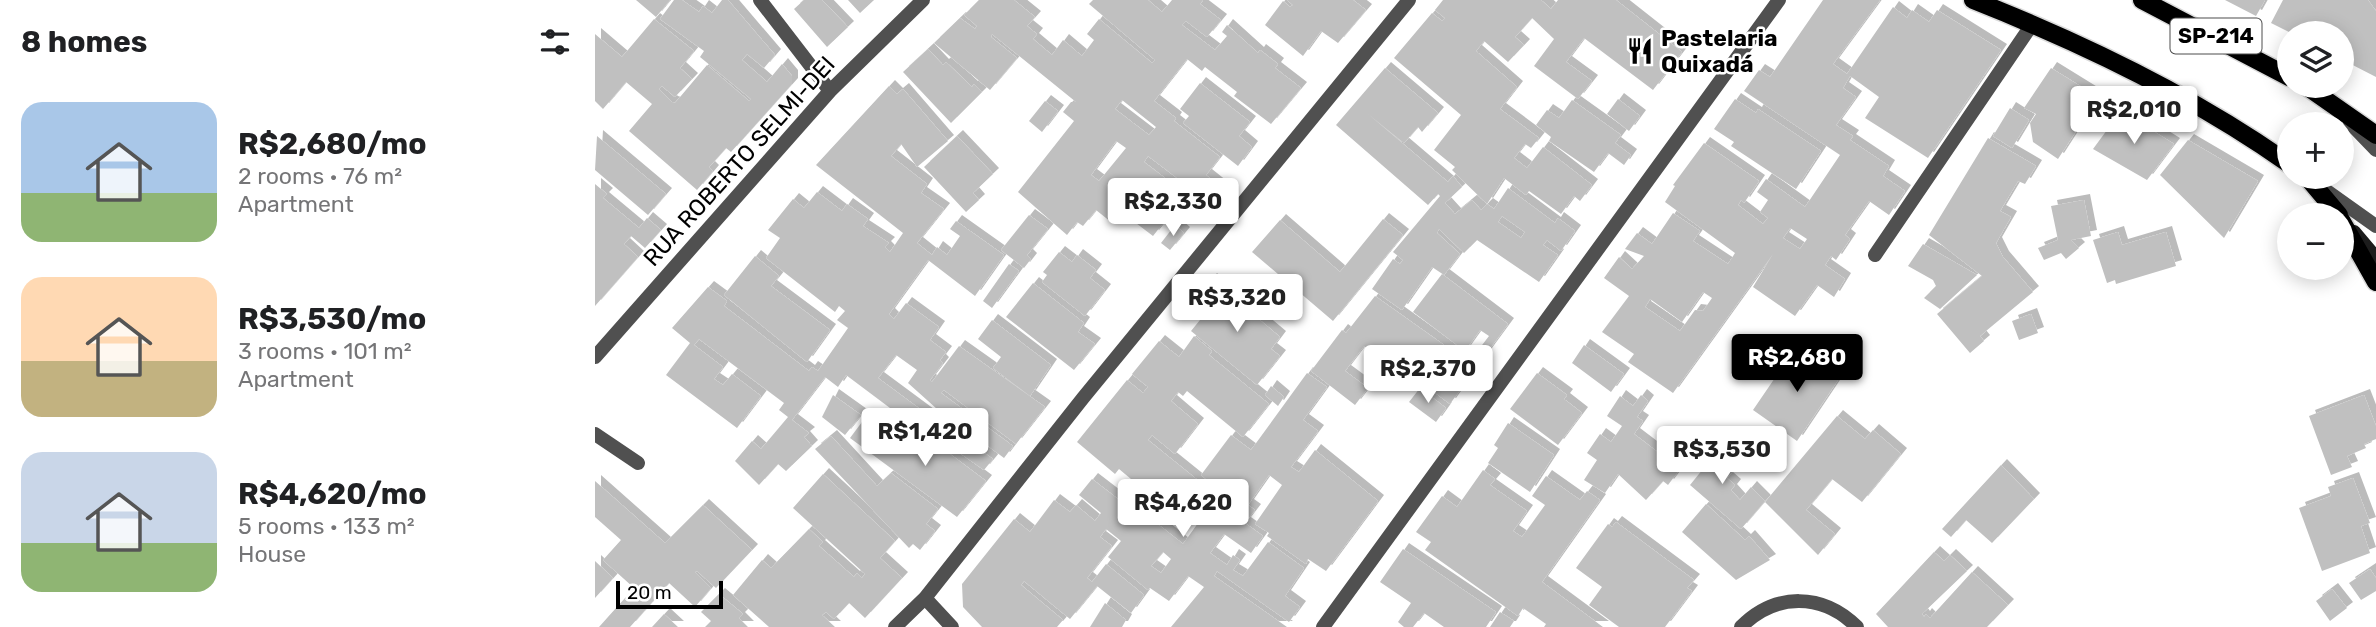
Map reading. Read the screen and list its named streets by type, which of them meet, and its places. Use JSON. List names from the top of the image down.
{
  "streets": {
    "main road": ["SP-214"],
    "street": ["RUA ROBERTO SELMI-DEI"]
  },
  "places": {
    "restaurant": ["Pastelaria Quixadá"]
  },
  "scale_bar": "20 m",
  "page": {
    "heading": "8 homes",
    "map_buttons": ["+", "−"],
    "list": [
      {
        "name": "R$2,680/mo",
        "note": "2 rooms · 76 m² · Apartment"
      },
      {
        "name": "R$3,530/mo",
        "note": "3 rooms · 101 m² · Apartment"
      },
      {
        "name": "R$4,620/mo",
        "note": "5 rooms · 133 m² · House"
      }
    ],
    "price": [
      "R$2,010",
      "R$2,330",
      "R$3,320",
      "R$2,680",
      "R$2,370",
      "R$1,420",
      "R$3,530",
      "R$4,620"
    ],
    "scale": "20 m"
  }
}
